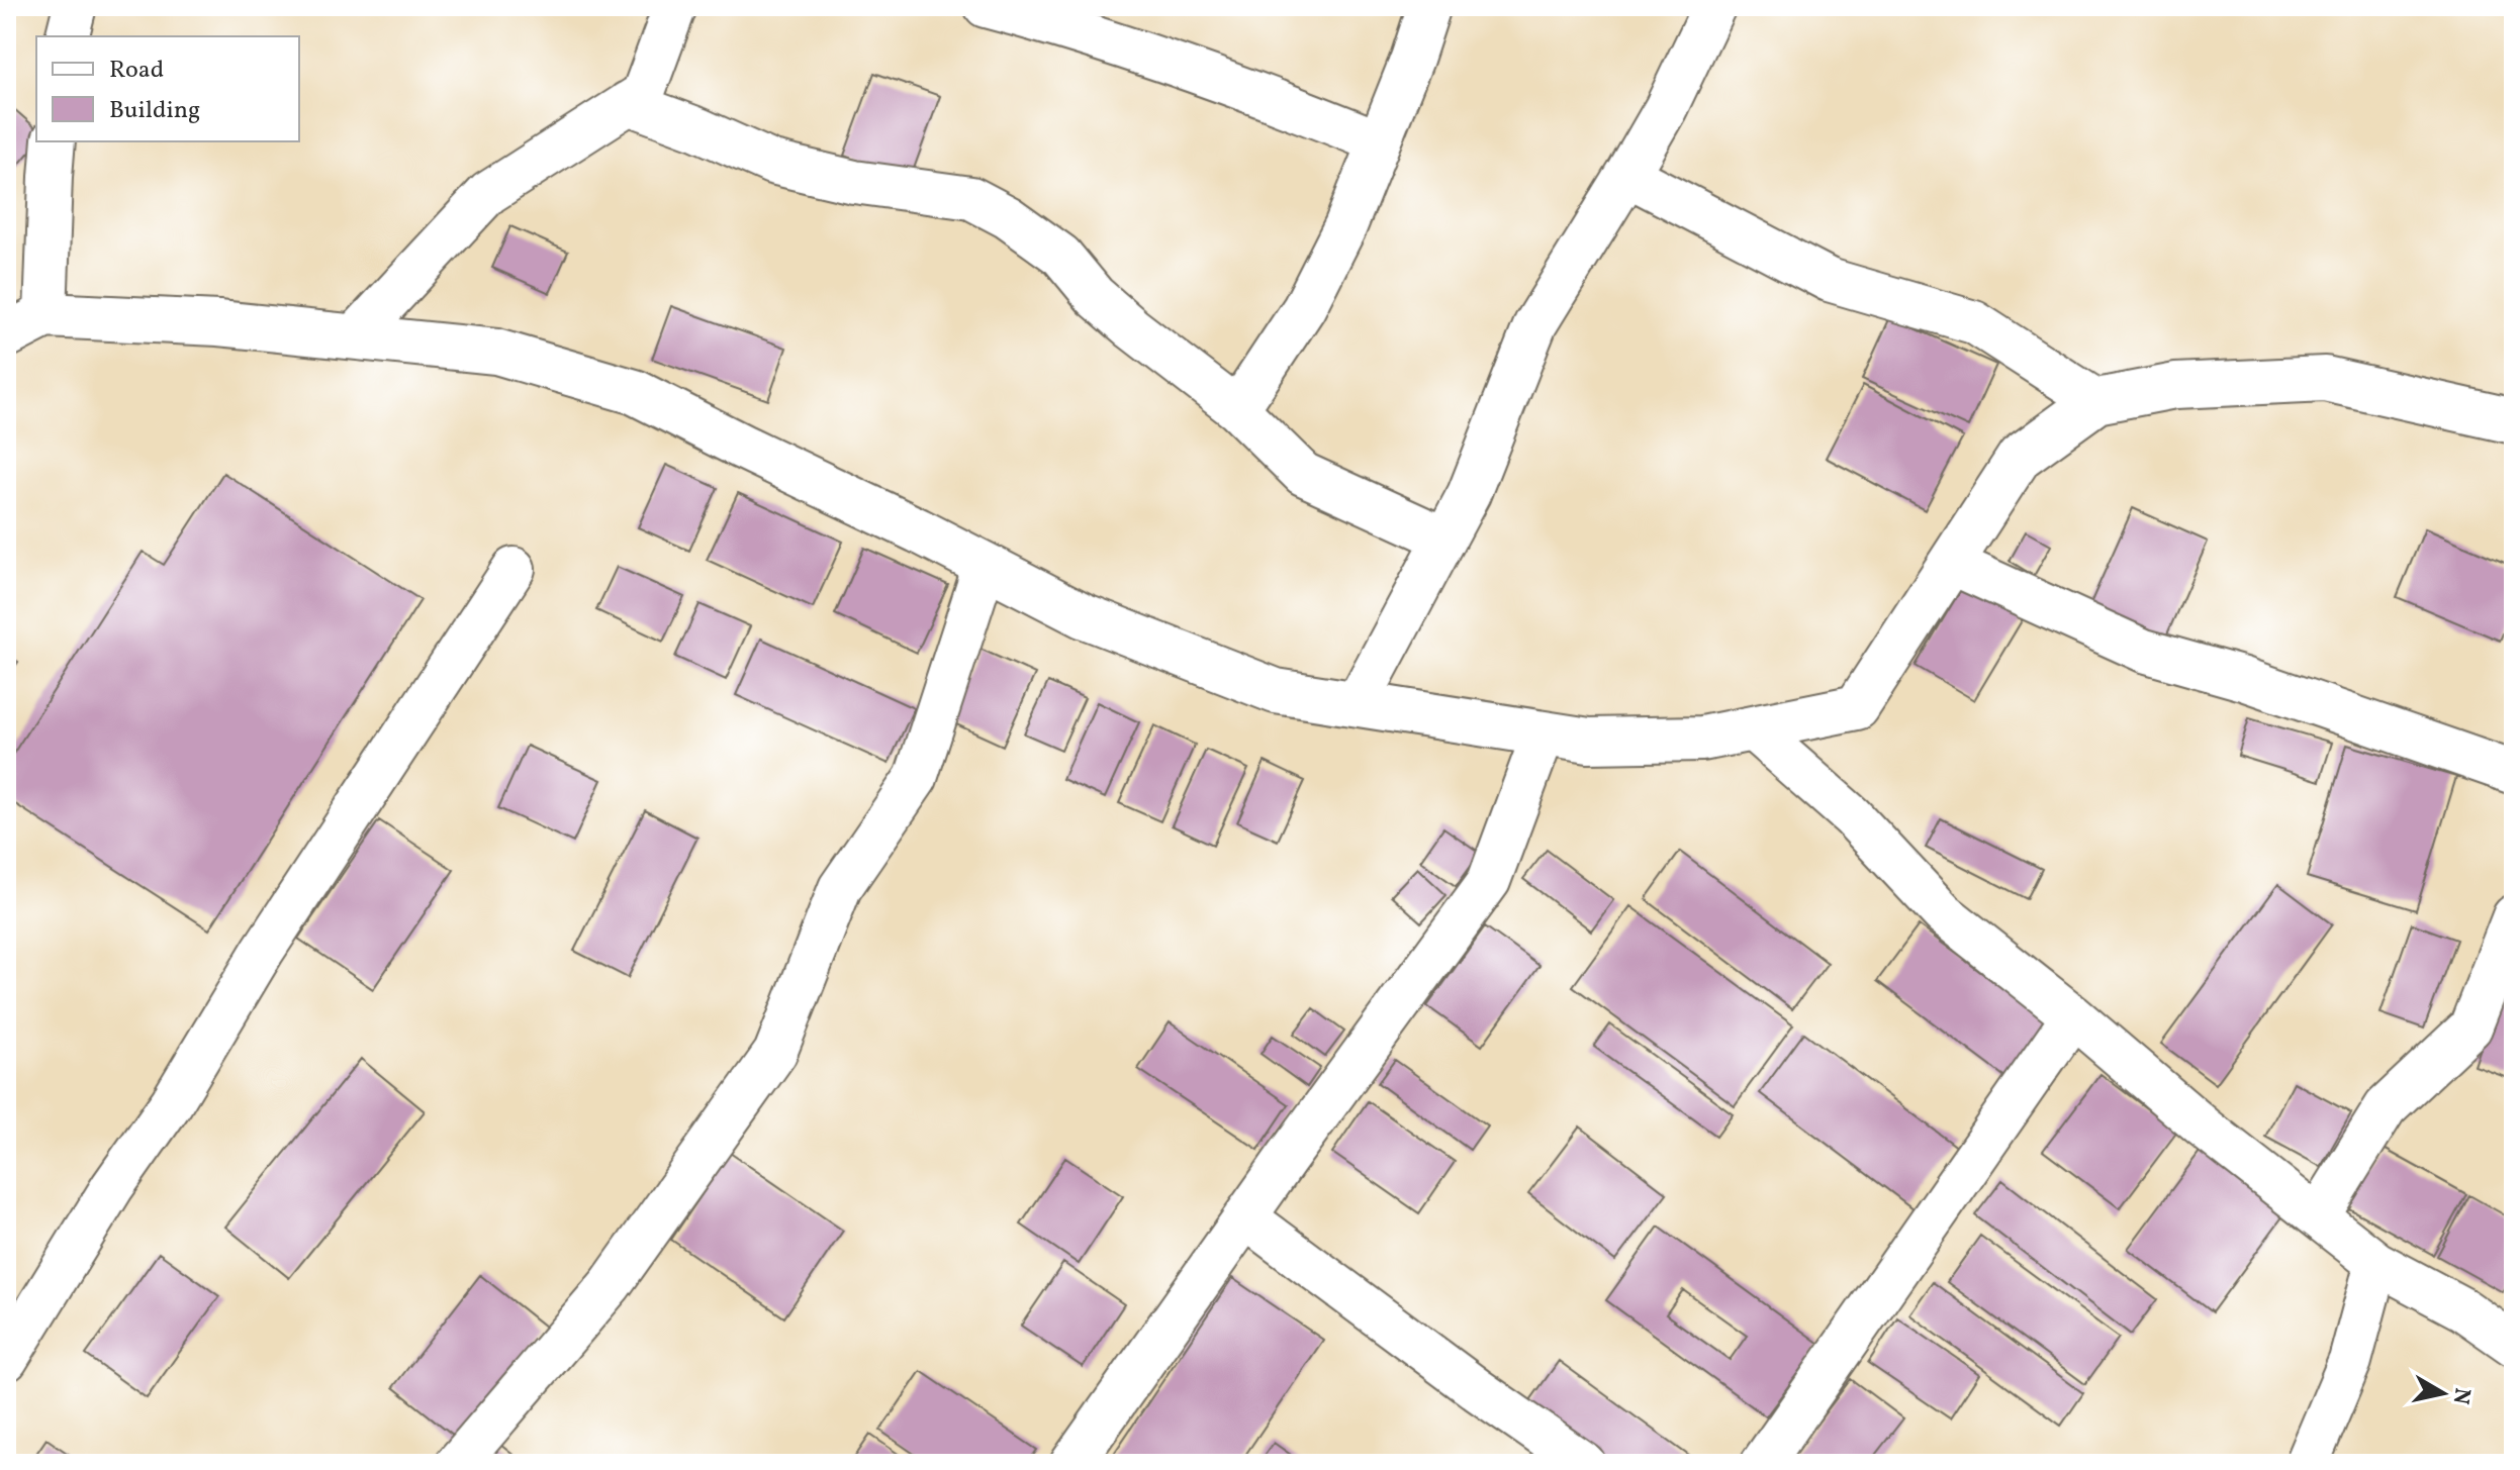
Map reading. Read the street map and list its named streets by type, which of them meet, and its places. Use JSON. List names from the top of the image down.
{
  "legend": ["Road", "Building"],
  "north": "right"
}
